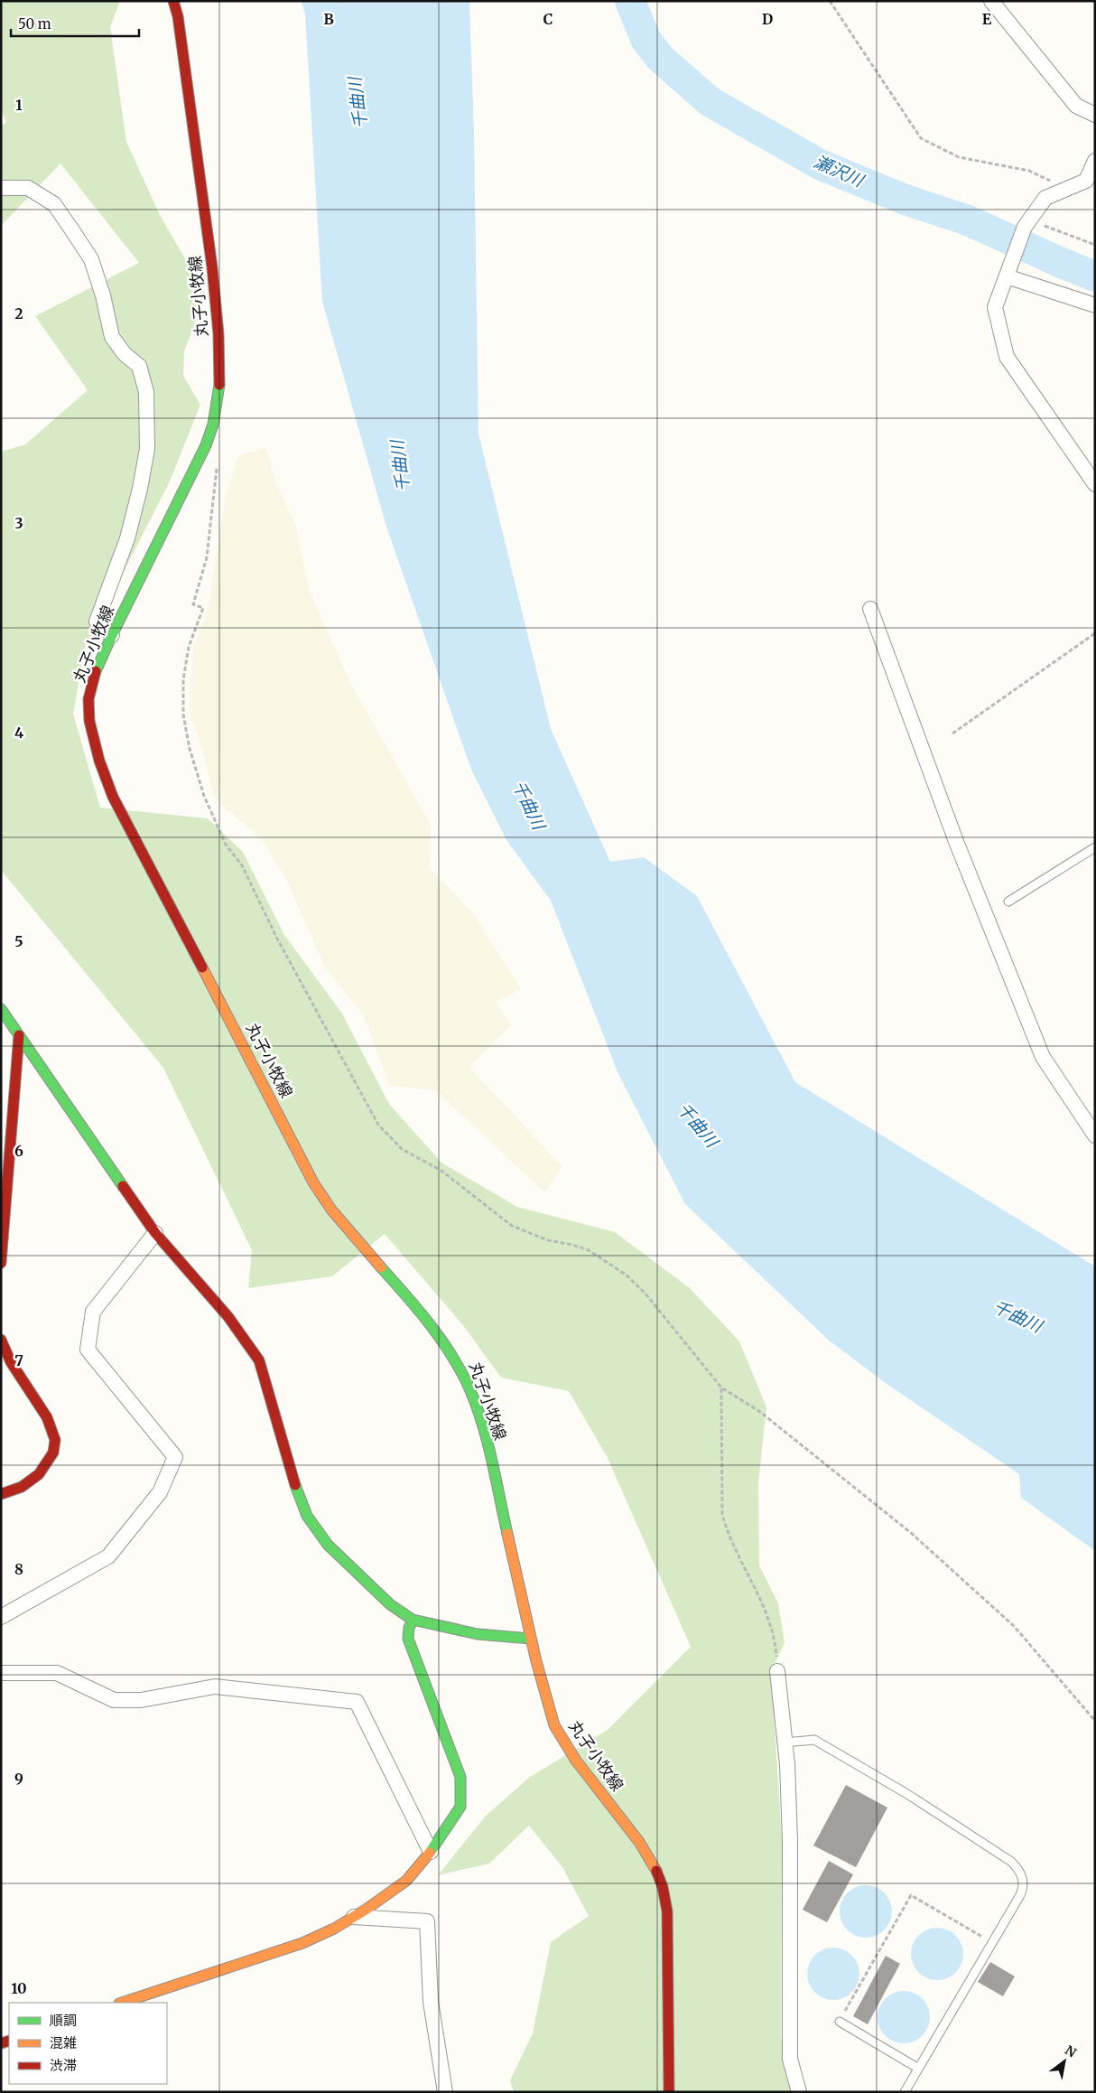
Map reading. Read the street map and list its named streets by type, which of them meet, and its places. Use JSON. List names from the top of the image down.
{
  "streets": {
    "street": ["丸子小牧線"]
  },
  "water": ["千曲川", "瀬沢川"],
  "legend": ["順調", "混雑", "渋滞"],
  "scale_bar": "50 m",
  "north": "top right",
  "grid": {
    "columns": [
      "B",
      "C",
      "D",
      "E"
    ],
    "rows": [
      "1",
      "2",
      "3",
      "4",
      "5",
      "6",
      "7",
      "8",
      "9",
      "10"
    ]
  }
}
